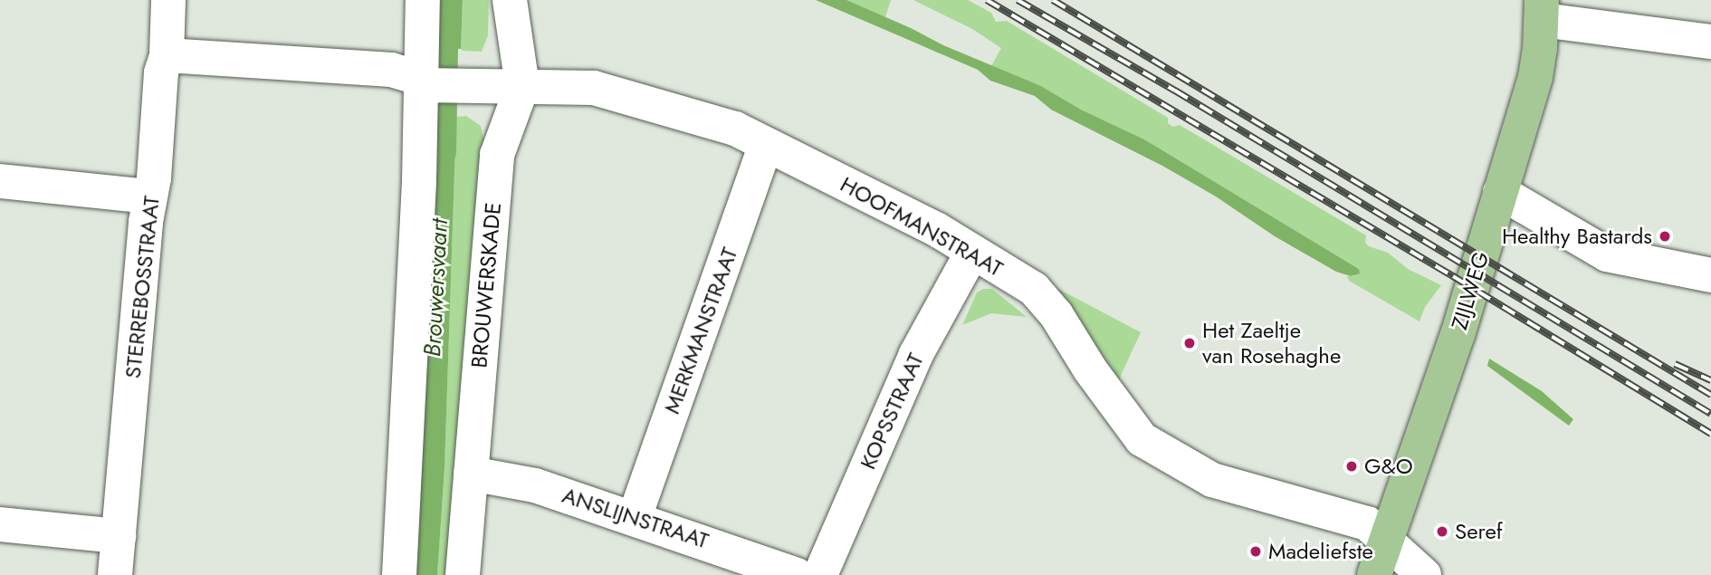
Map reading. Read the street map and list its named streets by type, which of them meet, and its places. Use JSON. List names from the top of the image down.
{
  "streets": {
    "main road": ["ZIJLWEG"],
    "street": [
      "HOOFMANSTRAAT",
      "BROUWERSKADE",
      "STERREBOSSTRAAT",
      "MERKMANSTRAAT",
      "KOPSSTRAAT",
      "ANSLIJNSTRAAT"
    ]
  },
  "crossings": [
    ["HOOFMANSTRAAT", "BROUWERSKADE"],
    ["HOOFMANSTRAAT", "ZIJLWEG"],
    ["HOOFMANSTRAAT", "MERKMANSTRAAT"],
    ["HOOFMANSTRAAT", "KOPSSTRAAT"],
    ["BROUWERSKADE", "ANSLIJNSTRAAT"],
    ["MERKMANSTRAAT", "ANSLIJNSTRAAT"]
  ],
  "water": ["Brouwersvaart"],
  "places": [
    "Healthy Bastards",
    "Het Zaeltje van Rosehaghe",
    "G&O",
    "Seref",
    "Madeliefste"
  ]
}
